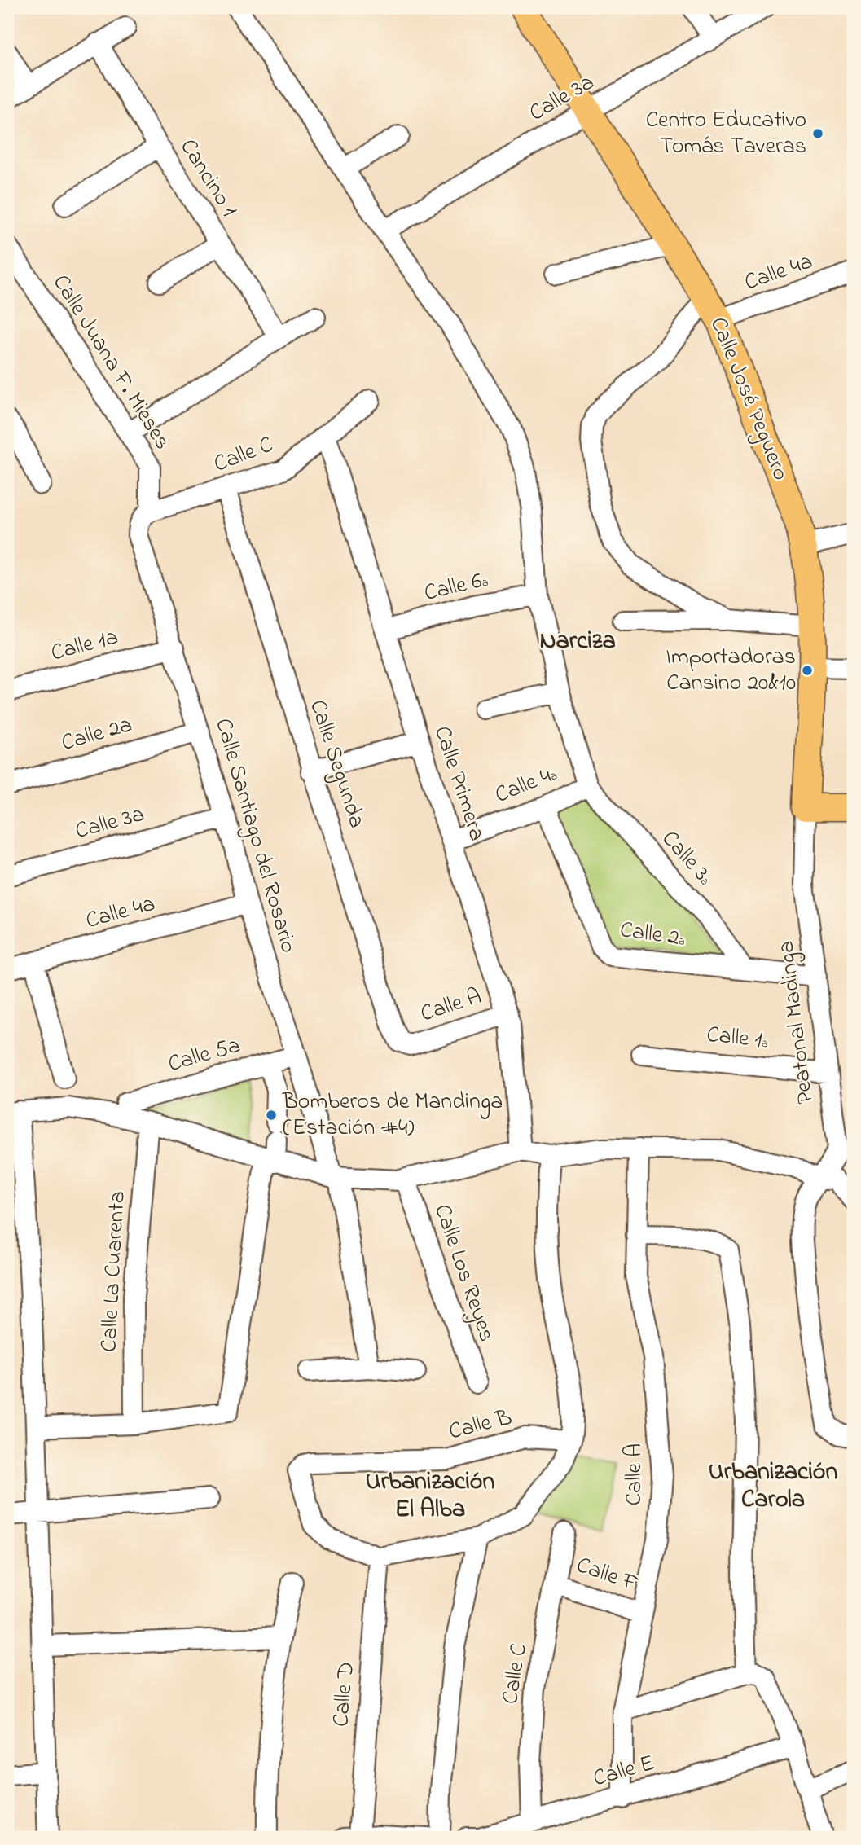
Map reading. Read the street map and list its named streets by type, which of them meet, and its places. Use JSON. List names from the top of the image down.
{
  "streets": {
    "main road": ["Calle José Peguero"],
    "street": [
      "Calle 3a",
      "Cancino 1",
      "Calle 4a",
      "Calle Juana F. Mieses",
      "Calle C",
      "Calle 6ª",
      "Calle 1a",
      "Calle 2a",
      "Calle Segunda",
      "Calle Primera",
      "Calle 4ª",
      "Calle Santiago del Rosario",
      "Calle 3ª",
      "Calle 2ª",
      "Calle A",
      "Peatonal Madinga",
      "Calle 1ª",
      "Calle 5a",
      "Calle La Cuarenta",
      "Calle Los Reyes",
      "Calle B",
      "Calle F",
      "Calle D",
      "Calle E"
    ]
  },
  "crossings": [
    ["Calle 3a", "Calle José Peguero"],
    ["Calle 3a", "Calle Santiago del Rosario"],
    ["Calle 4a", "Calle José Peguero"],
    ["Calle 4a", "Calle Santiago del Rosario"],
    ["Calle Juana F. Mieses", "Calle C"],
    ["Calle Juana F. Mieses", "Calle Santiago del Rosario"],
    ["Calle José Peguero", "Peatonal Madinga"],
    ["Calle C", "Calle Segunda"],
    ["Calle C", "Calle Primera"],
    ["Calle C", "Calle Santiago del Rosario"],
    ["Calle C", "Calle F"],
    ["Calle C", "Calle E"],
    ["Calle 6ª", "Calle Primera"],
    ["Calle 1a", "Calle Santiago del Rosario"],
    ["Calle 2a", "Calle Santiago del Rosario"],
    ["Calle Segunda", "Calle A"],
    ["Calle Primera", "Calle 4ª"],
    ["Calle Primera", "Calle A"],
    ["Calle 4ª", "Calle 3ª"],
    ["Calle 4ª", "Calle 2ª"],
    ["Calle Santiago del Rosario", "Calle 5a"],
    ["Calle 3ª", "Calle 2ª"],
    ["Calle 2ª", "Peatonal Madinga"],
    ["Calle A", "Calle F"],
    ["Calle A", "Calle E"],
    ["Peatonal Madinga", "Calle 1ª"],
    ["Calle B", "Calle D"]
  ],
  "districts": ["Narciza", "Urbanización Carola", "Urbanización El Alba"],
  "places": ["Centro Educativo Tomás Taveras", "Importadoras Cansino 20&10", "Bomberos de Mandinga (Estación #4)"]
}
